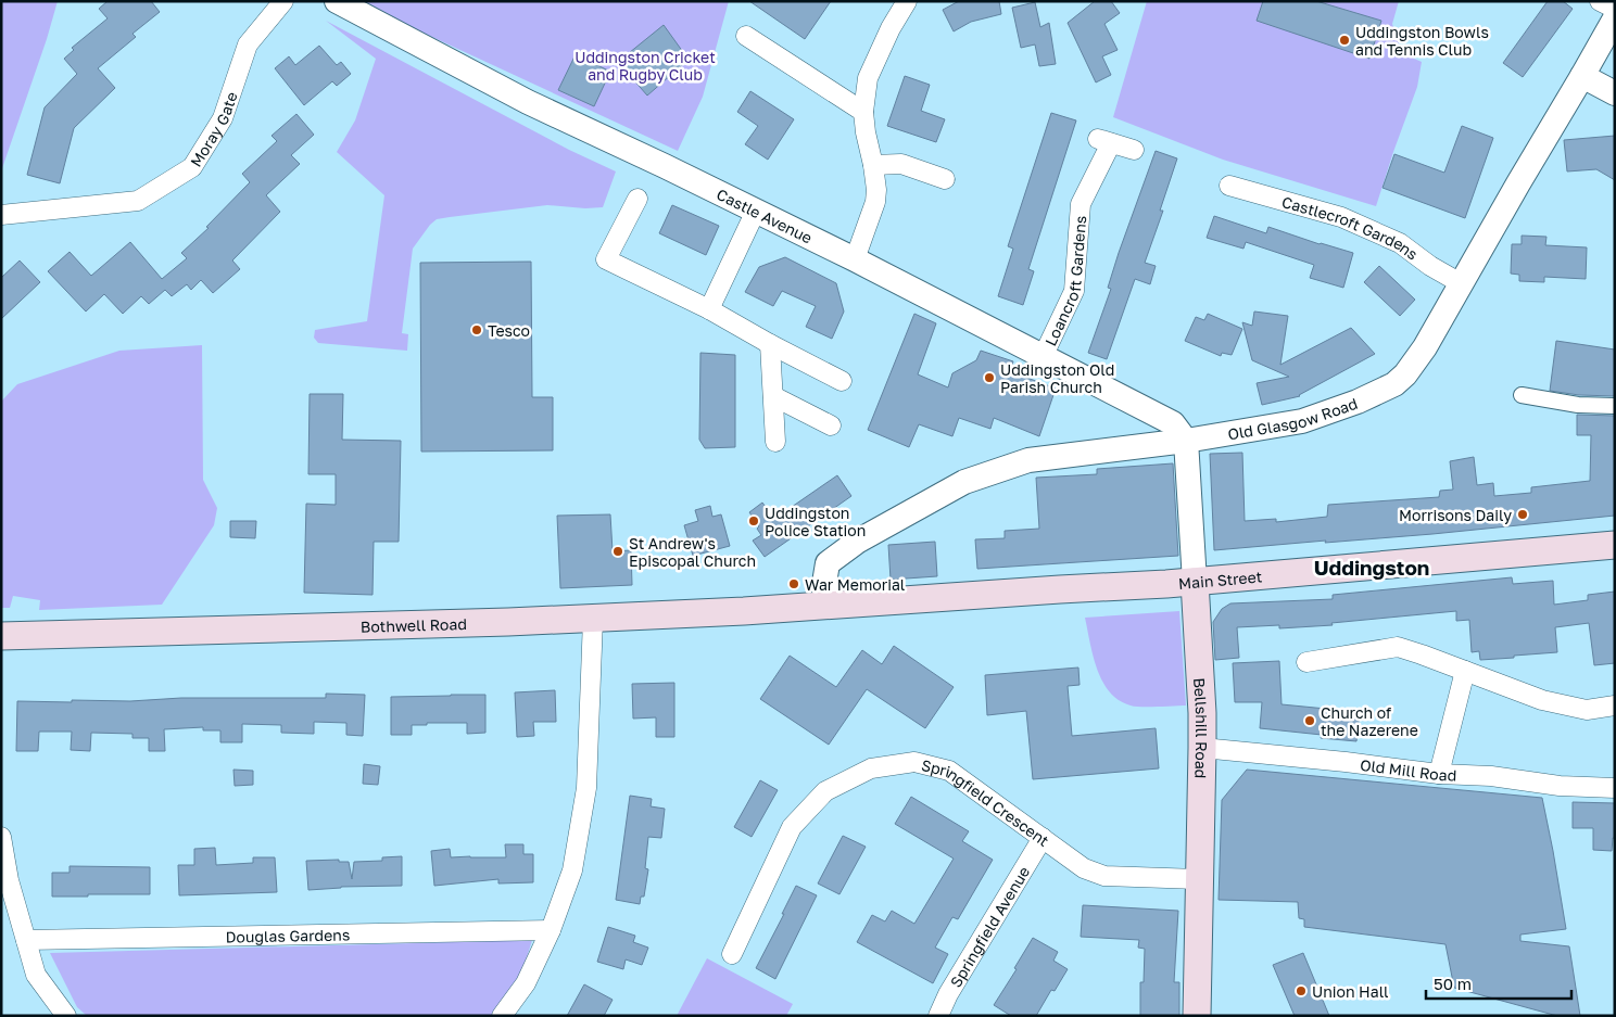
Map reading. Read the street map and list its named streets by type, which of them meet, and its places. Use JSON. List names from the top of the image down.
{
  "streets": {
    "main road": ["Main Street", "Bothwell Road", "Bellshill Road"],
    "street": [
      "Moray Gate",
      "Castle Avenue",
      "Castlecroft Gardens",
      "Loancroft Gardens",
      "Old Glasgow Road",
      "Old Mill Road",
      "Springfield Crescent",
      "Springfield Avenue",
      "Douglas Gardens"
    ]
  },
  "crossings": [
    ["Castle Avenue", "Loancroft Gardens"],
    ["Castle Avenue", "Old Glasgow Road"],
    ["Castle Avenue", "Bellshill Road"],
    ["Castlecroft Gardens", "Old Glasgow Road"],
    ["Old Glasgow Road", "Main Street"],
    ["Old Glasgow Road", "Bothwell Road"],
    ["Old Glasgow Road", "Bellshill Road"],
    ["Main Street", "Bothwell Road"],
    ["Main Street", "Bellshill Road"],
    ["Bellshill Road", "Old Mill Road"],
    ["Bellshill Road", "Springfield Crescent"],
    ["Springfield Crescent", "Springfield Avenue"]
  ],
  "districts": ["Uddingston"],
  "parks": ["Uddingston Cricket and Rugby Club"],
  "places": [
    "Uddingston Bowls and Tennis Club",
    "Tesco",
    "Uddingston Old Parish Church",
    "Morrisons Daily",
    "Uddingston Police Station",
    "St Andrew's Episcopal Church",
    "War Memorial",
    "Church of the Nazerene",
    "Union Hall"
  ],
  "scale_bar": "50 m"
}
